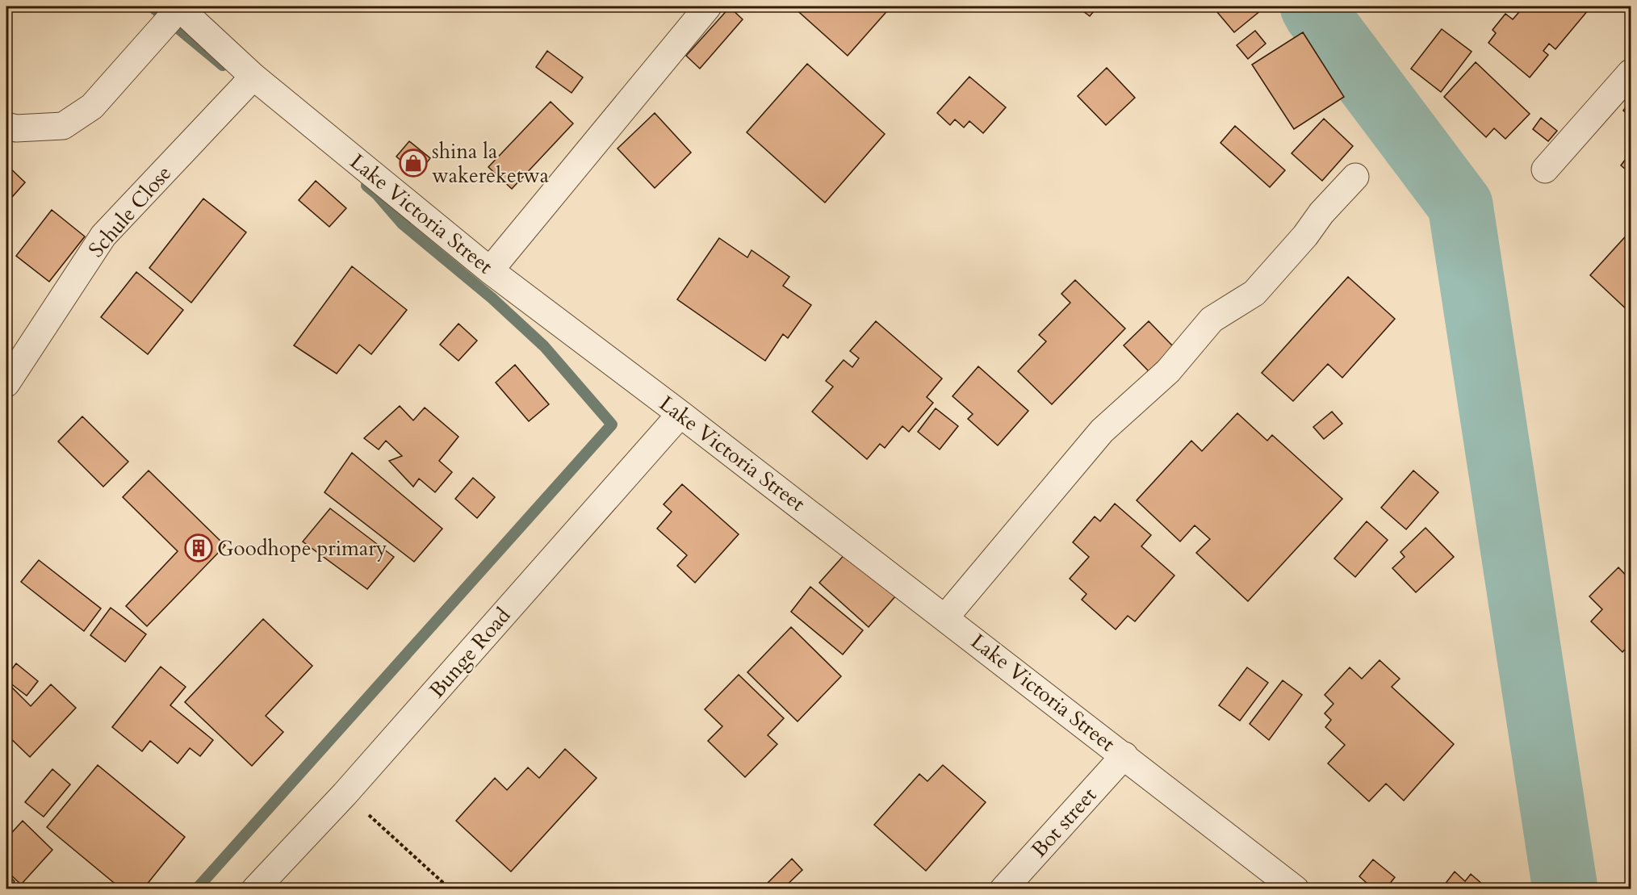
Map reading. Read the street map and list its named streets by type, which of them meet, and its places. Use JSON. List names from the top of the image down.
{
  "streets": {
    "street": [
      "Schule Close",
      "Lake Victoria Street",
      "Bunge Road",
      "Bot street"
    ]
  },
  "crossings": [
    ["Schule Close", "Lake Victoria Street"],
    ["Lake Victoria Street", "Bunge Road"],
    ["Lake Victoria Street", "Bot street"]
  ],
  "places": {
    "shop": ["shina la wakereketwa"],
    "building": ["Goodhope primary"]
  }
}
